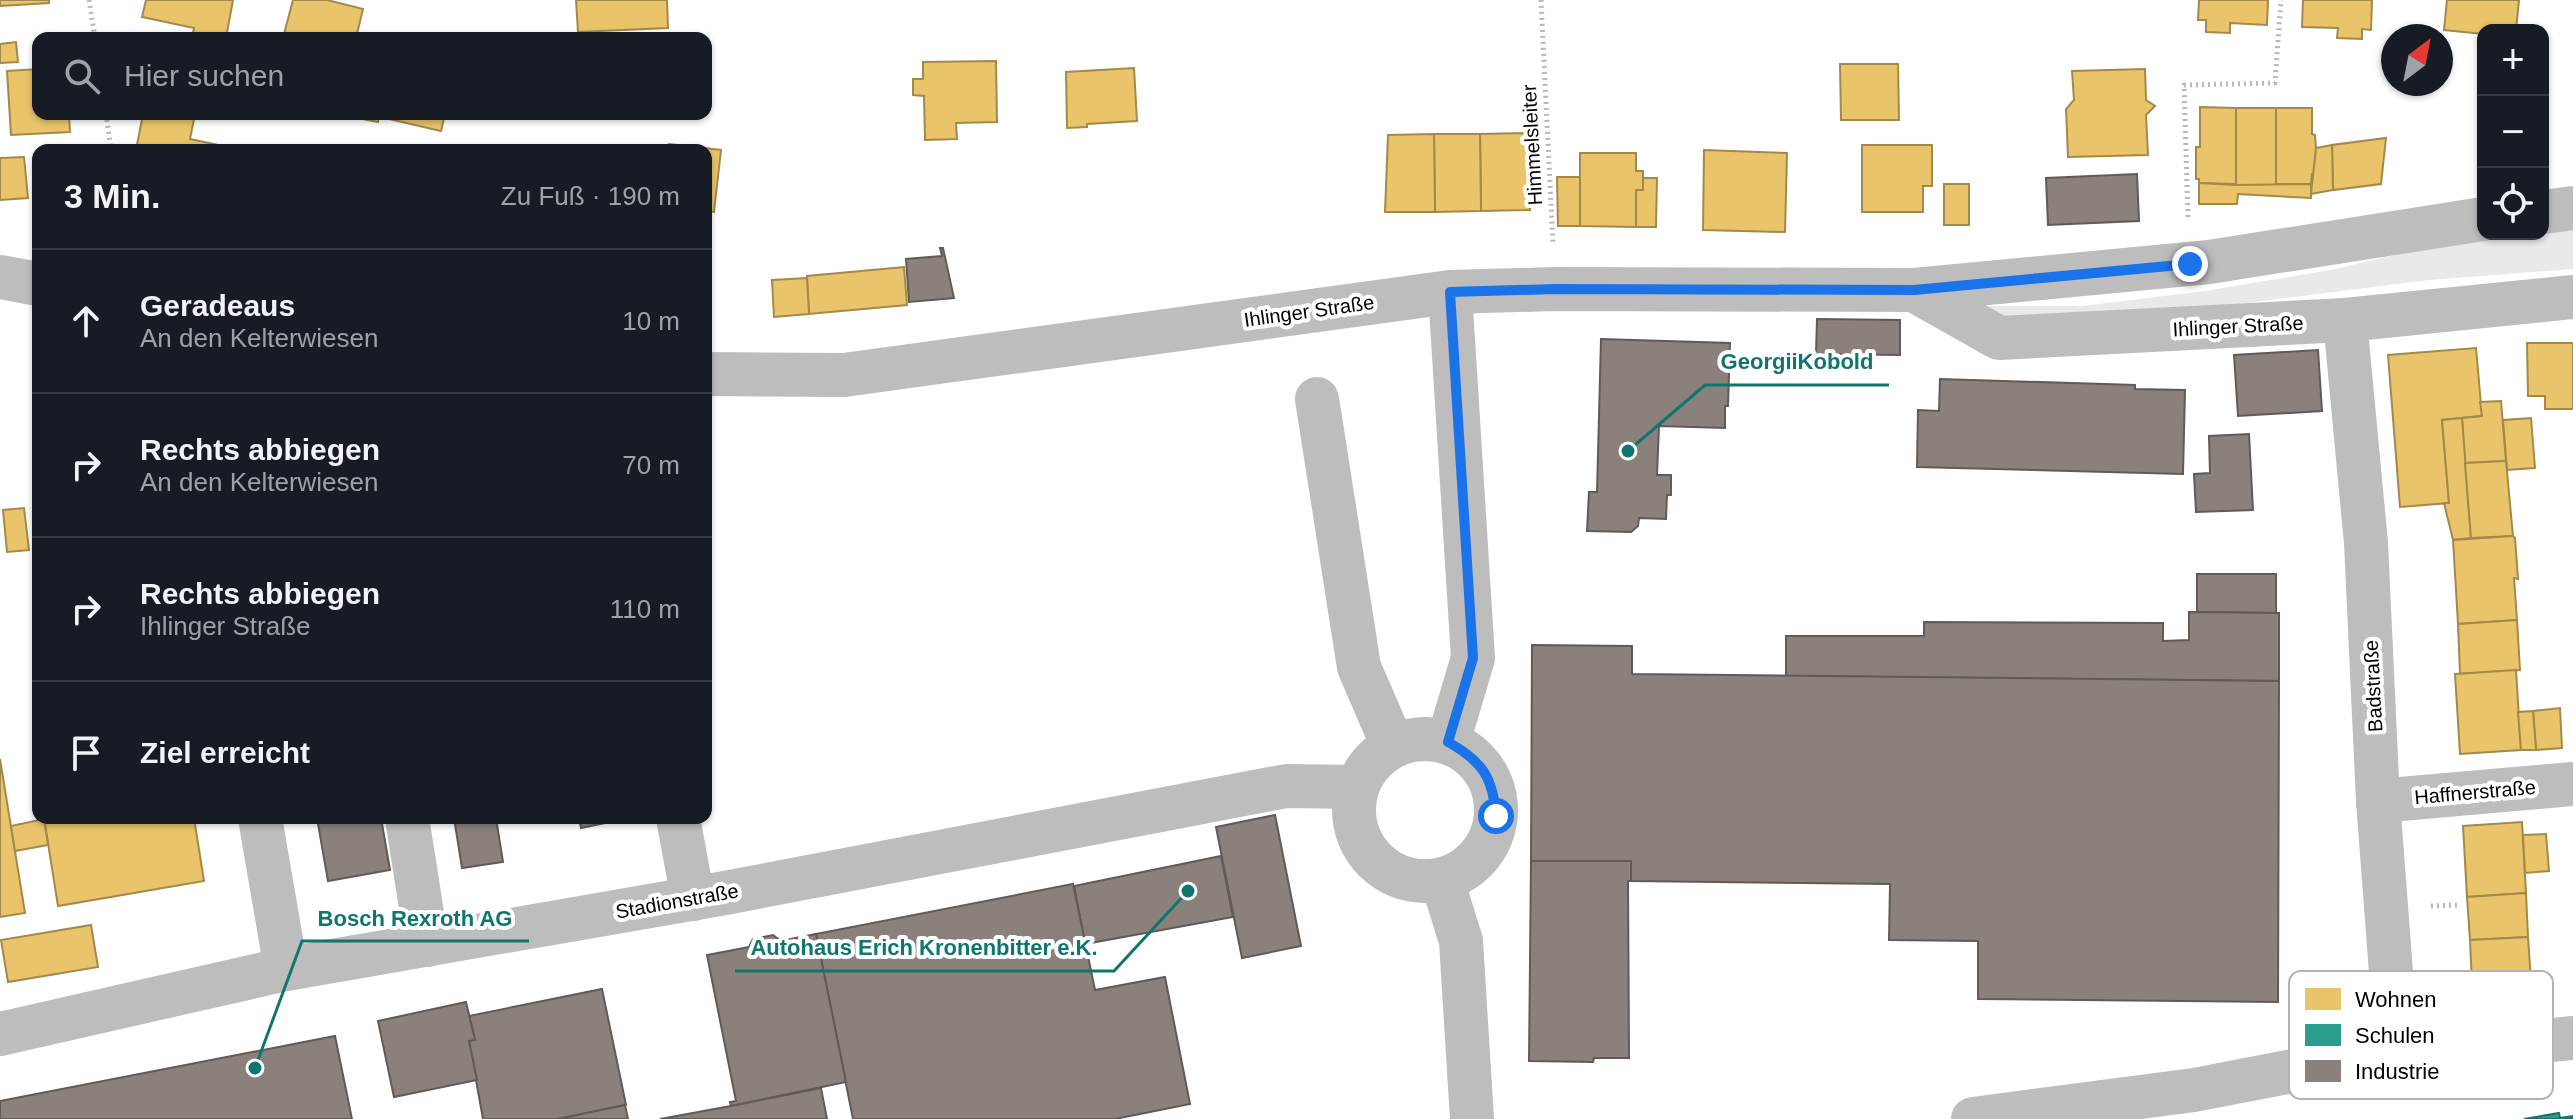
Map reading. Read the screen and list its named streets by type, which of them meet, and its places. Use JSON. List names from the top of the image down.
{
  "streets": {
    "street": [
      "Ihlinger Straße",
      "Badstraße",
      "Haffnerstraße",
      "Stadionstraße"
    ],
    "path": ["Himmelsleiter"]
  },
  "crossings": [
    ["Himmelsleiter", "Ihlinger Straße"],
    ["Ihlinger Straße", "Badstraße"],
    ["Badstraße", "Haffnerstraße"]
  ],
  "places": ["GeorgiiKobold", "Autohaus Erich Kronenbitter e.K.", "Bosch Rexroth AG"],
  "legend": ["Wohnen", "Schulen", "Industrie"],
  "north": "top right",
  "page": {
    "map_buttons": ["+", "−"],
    "search": "Hier suchen",
    "heading": ["3 Min.", "Zu Fuß · 190 m"],
    "list": [
      ["Geradeaus", "An den Kelterwiesen", "10 m"],
      ["Rechts abbiegen", "An den Kelterwiesen", "70 m"],
      ["Rechts abbiegen", "Ihlinger Straße", "110 m"],
      "Ziel erreicht"
    ]
  }
}
